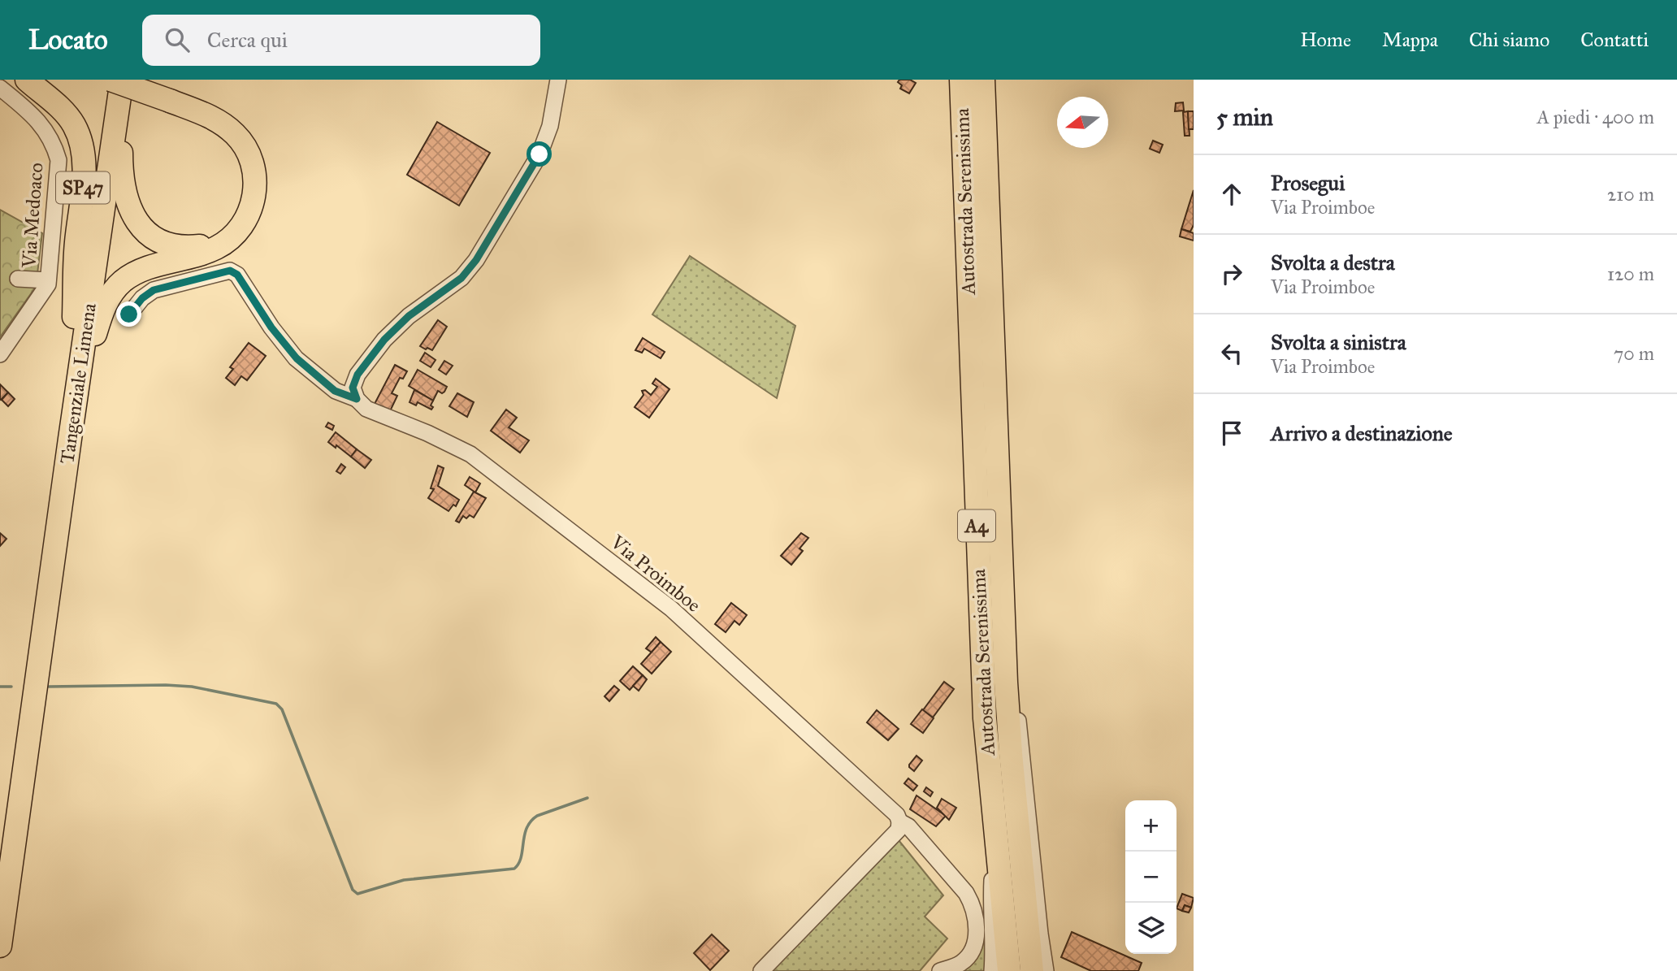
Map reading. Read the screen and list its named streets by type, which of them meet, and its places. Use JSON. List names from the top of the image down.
{
  "streets": {
    "highway": [
      "SP47",
      "Autostrada Serenissima",
      "Tangenziale Limena",
      "A4"
    ],
    "street": ["Via Medoaco", "Via Proimboe"]
  },
  "crossings": [
    ["SP47", "Tangenziale Limena"]
  ],
  "north": "left",
  "page": {
    "header": "Locato",
    "search": "Cerca qui",
    "nav": [
      "Home",
      "Mappa",
      "Chi siamo",
      "Contatti"
    ],
    "heading": ["5 min", "A piedi · 400 m"],
    "list": [
      ["Prosegui", "Via Proimboe", "210 m"],
      ["Svolta a destra", "Via Proimboe", "120 m"],
      ["Svolta a sinistra", "Via Proimboe", "70 m"],
      "Arrivo a destinazione"
    ],
    "map_buttons": ["+", "−"]
  }
}
